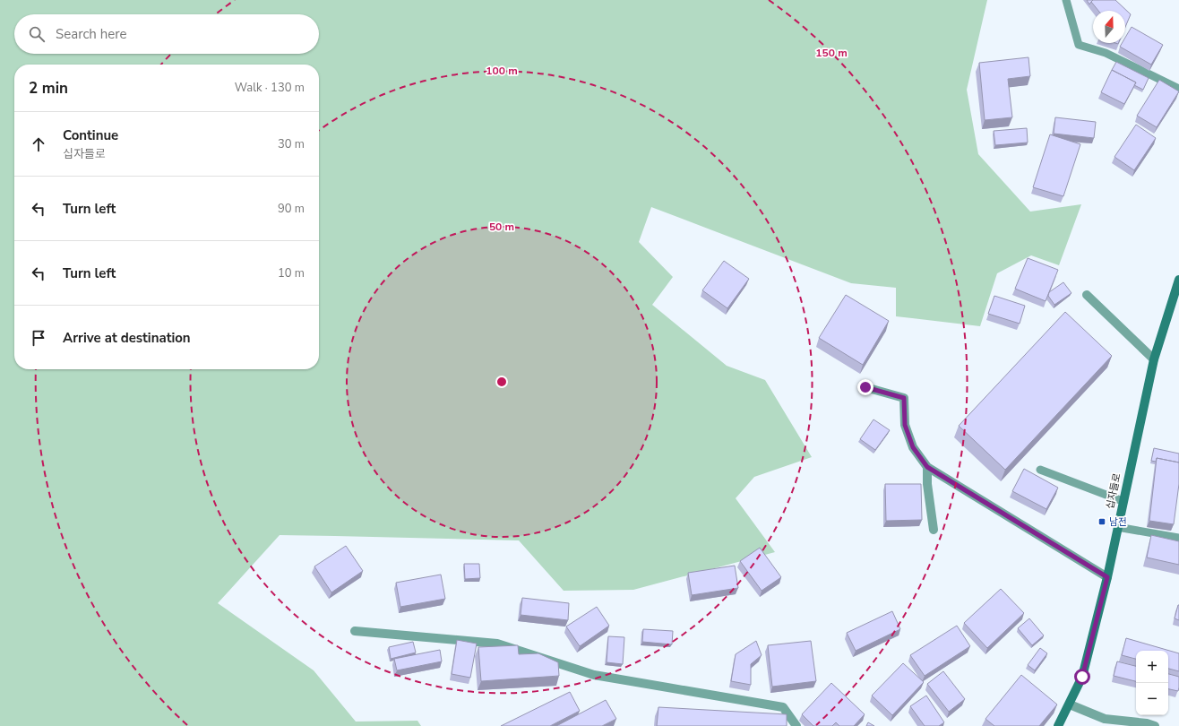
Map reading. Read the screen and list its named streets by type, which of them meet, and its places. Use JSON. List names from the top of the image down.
{
  "streets": {
    "main road": ["십자들로"]
  },
  "places": {
    "transit": ["남전"]
  },
  "north": "top",
  "page": {
    "search": "Search here",
    "heading": ["2 min", "Walk · 130 m"],
    "list": [
      ["Continue", "십자들로", "30 m"],
      ["Turn left", "90 m"],
      ["Turn left", "10 m"],
      "Arrive at destination"
    ],
    "map_buttons": ["+", "−"]
  },
  "rings": ["150 m", "100 m", "50 m"]
}
